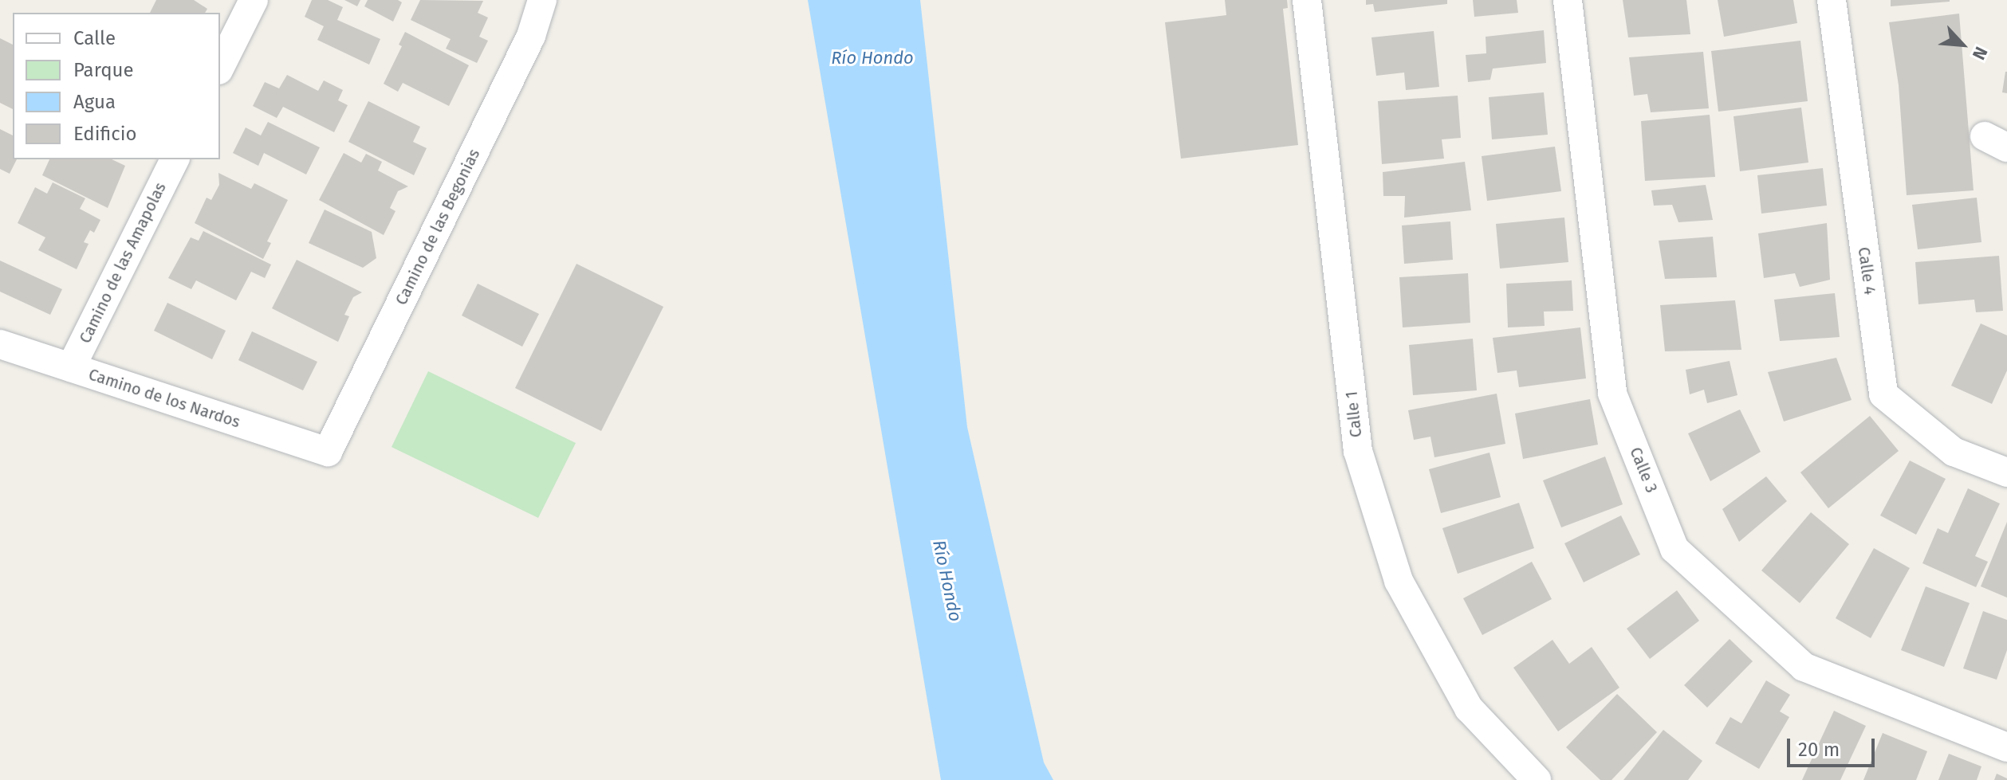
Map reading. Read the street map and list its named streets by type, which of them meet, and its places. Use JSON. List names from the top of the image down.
{
  "streets": {
    "street": [
      "Camino de las Begonias",
      "Camino de las Amapolas",
      "Calle 4",
      "Camino de los Nardos",
      "Calle 1",
      "Calle 3"
    ]
  },
  "crossings": [
    ["Camino de las Begonias", "Camino de los Nardos"],
    ["Camino de las Amapolas", "Camino de los Nardos"]
  ],
  "water": ["Río Hondo"],
  "legend": [
    "Calle",
    "Parque",
    "Agua",
    "Edificio"
  ],
  "scale_bar": "20 m",
  "north": "bottom right"
}
